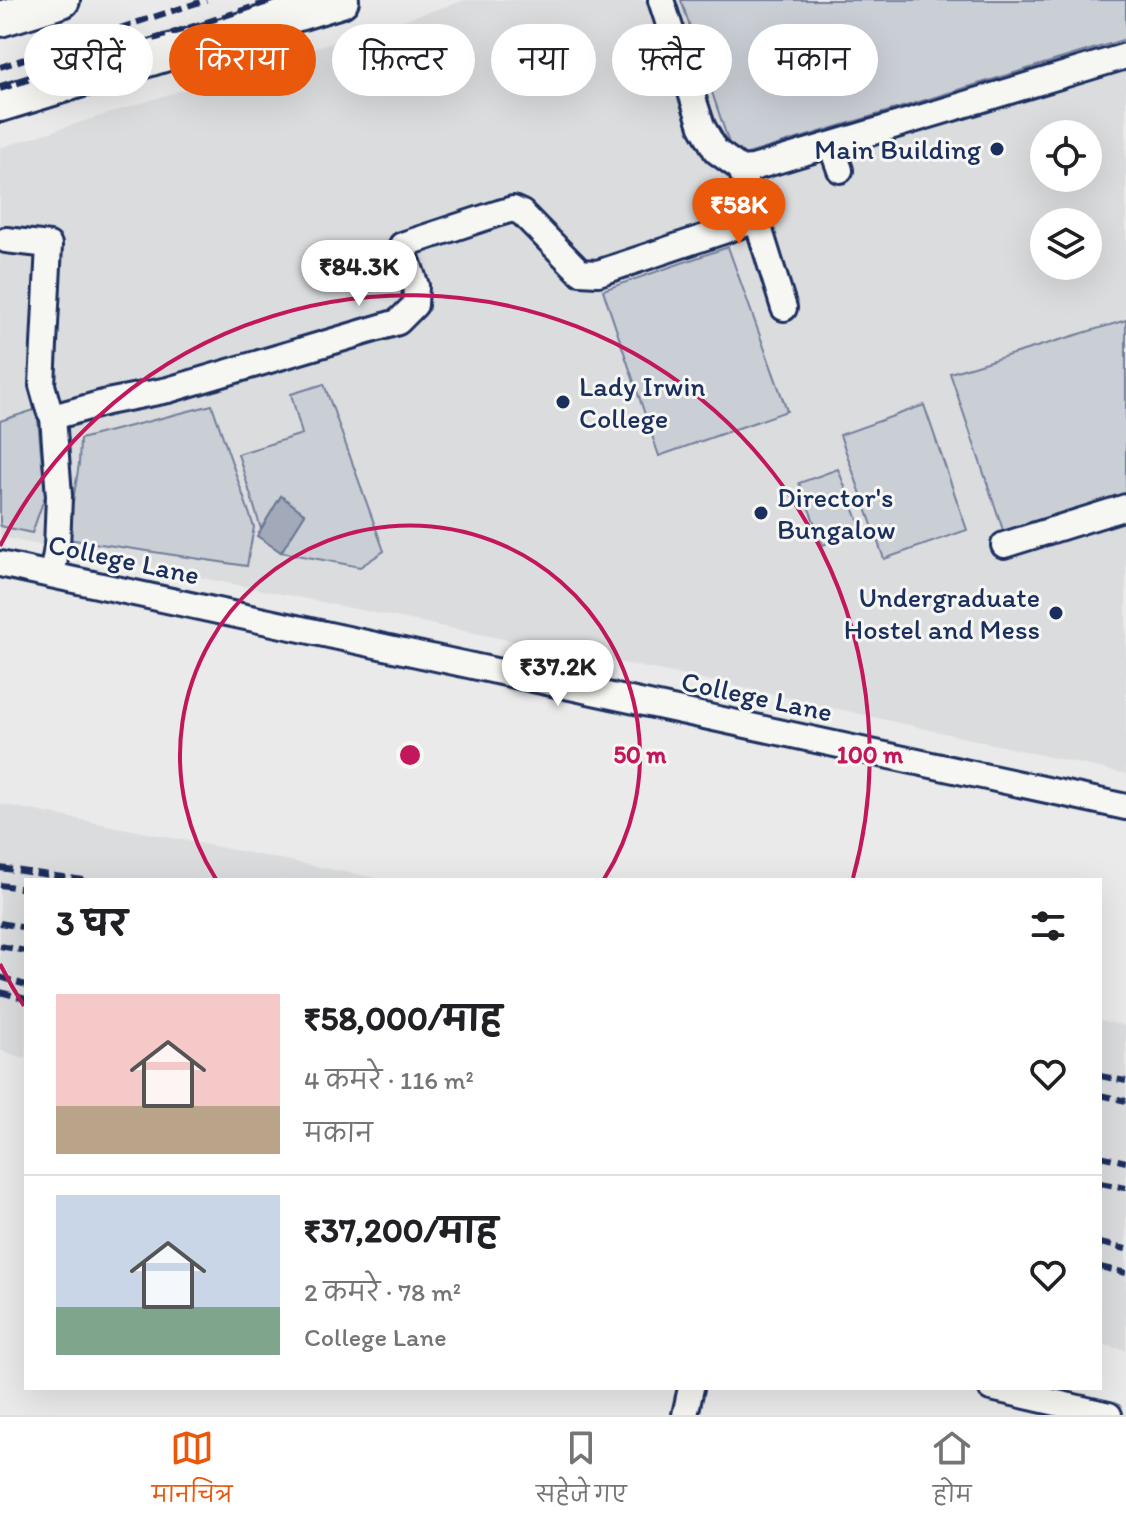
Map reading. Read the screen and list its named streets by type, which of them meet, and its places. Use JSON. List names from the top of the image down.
{
  "streets": {
    "street": ["College Lane"]
  },
  "places": [
    "Main Building",
    "Lady Irwin College",
    "Director's Bungalow",
    "Undergraduate Hostel and Mess"
  ],
  "page": {
    "chip": [
      "खरीदें",
      "किराया",
      "फ़िल्टर",
      "नया",
      "फ़्लैट",
      "मकान"
    ],
    "price": ["₹58K", "₹84.3K", "₹37.2K"],
    "heading": "3 घर",
    "list": [
      {
        "name": "₹58,000/माह",
        "note": "4 कमरे · 116 m² · मकान"
      },
      {
        "name": "₹37,200/माह",
        "note": "2 कमरे · 78 m² · College Lane"
      }
    ],
    "tabs": ["मानचित्र", "सहेजे गए", "होम"]
  },
  "rings": ["50 m", "100 m"]
}
